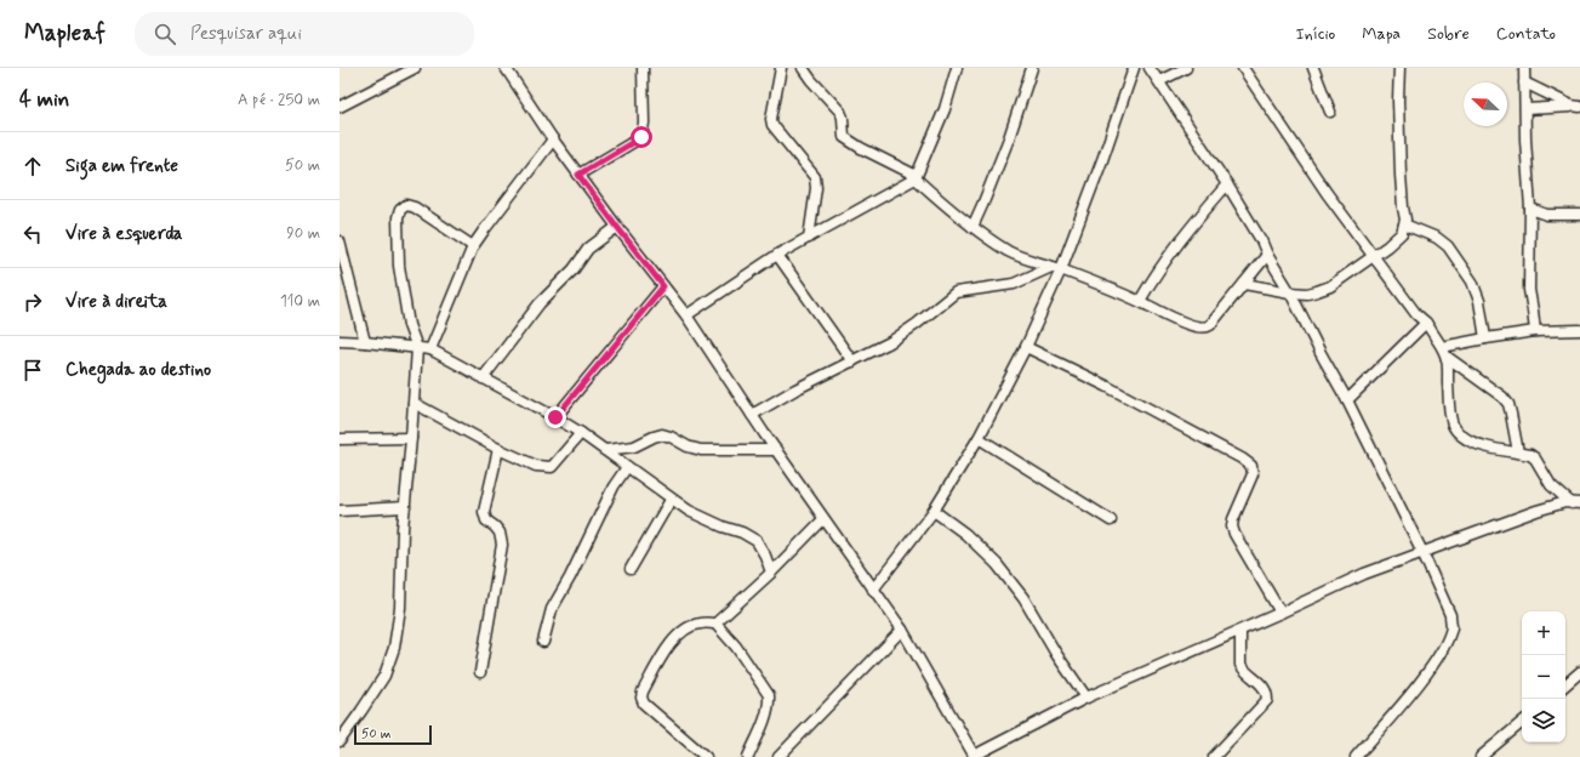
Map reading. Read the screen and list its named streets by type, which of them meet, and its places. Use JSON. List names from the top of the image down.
{
  "scale_bar": "50 m",
  "north": "top left",
  "page": {
    "header": "Mapleaf",
    "search": "Pesquisar aqui",
    "nav": [
      "Início",
      "Mapa",
      "Sobre",
      "Contato"
    ],
    "heading": ["4 min", "A pé · 250 m"],
    "list": [
      ["Siga em frente", "50 m"],
      ["Vire à esquerda", "90 m"],
      ["Vire à direita", "110 m"],
      "Chegada ao destino"
    ],
    "map_buttons": ["+", "−"],
    "scale": "50 m"
  }
}
